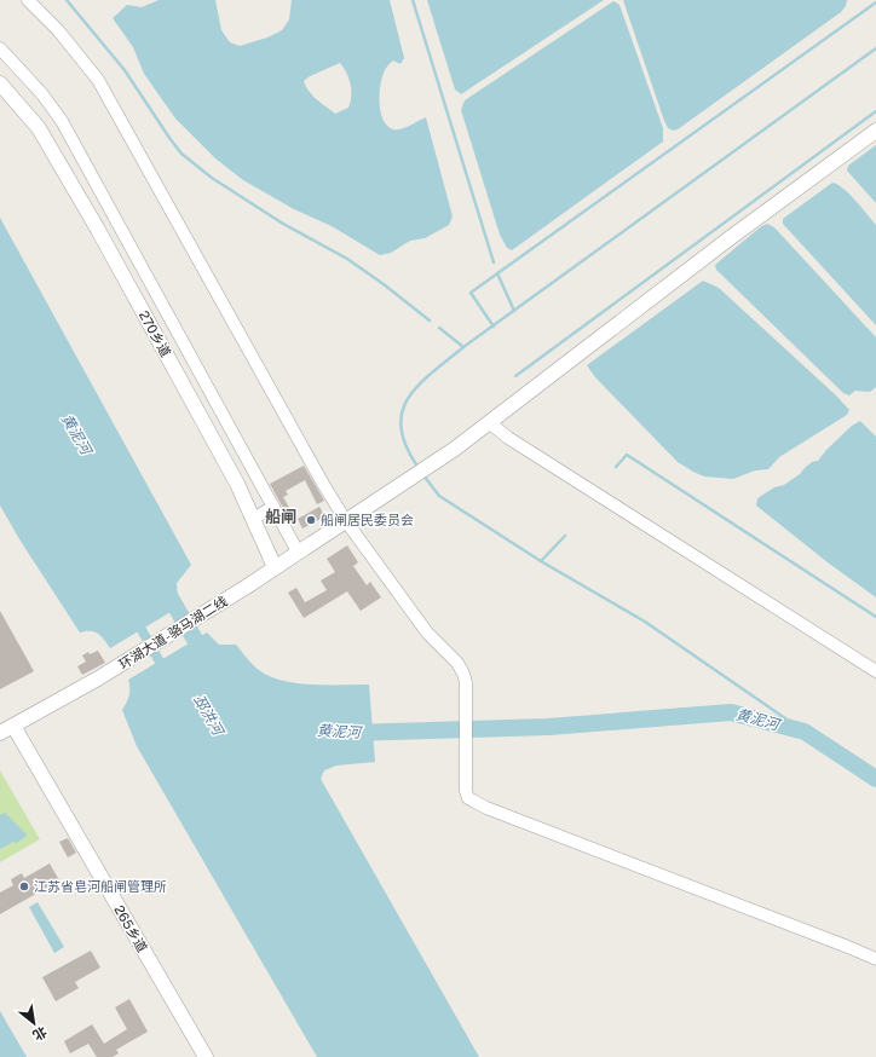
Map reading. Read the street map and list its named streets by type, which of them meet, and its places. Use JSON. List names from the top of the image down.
{
  "streets": {
    "street": ["270乡道", "环湖大道-骆马湖二线", "265乡道"]
  },
  "crossings": [
    ["270乡道", "环湖大道-骆马湖二线"],
    ["环湖大道-骆马湖二线", "265乡道"]
  ],
  "districts": ["船闸"],
  "water": ["黄泥河", "邳洪河"],
  "places": ["船闸居民委员会", "江苏省皂河船闸管理所"],
  "north": "bottom right"
}
